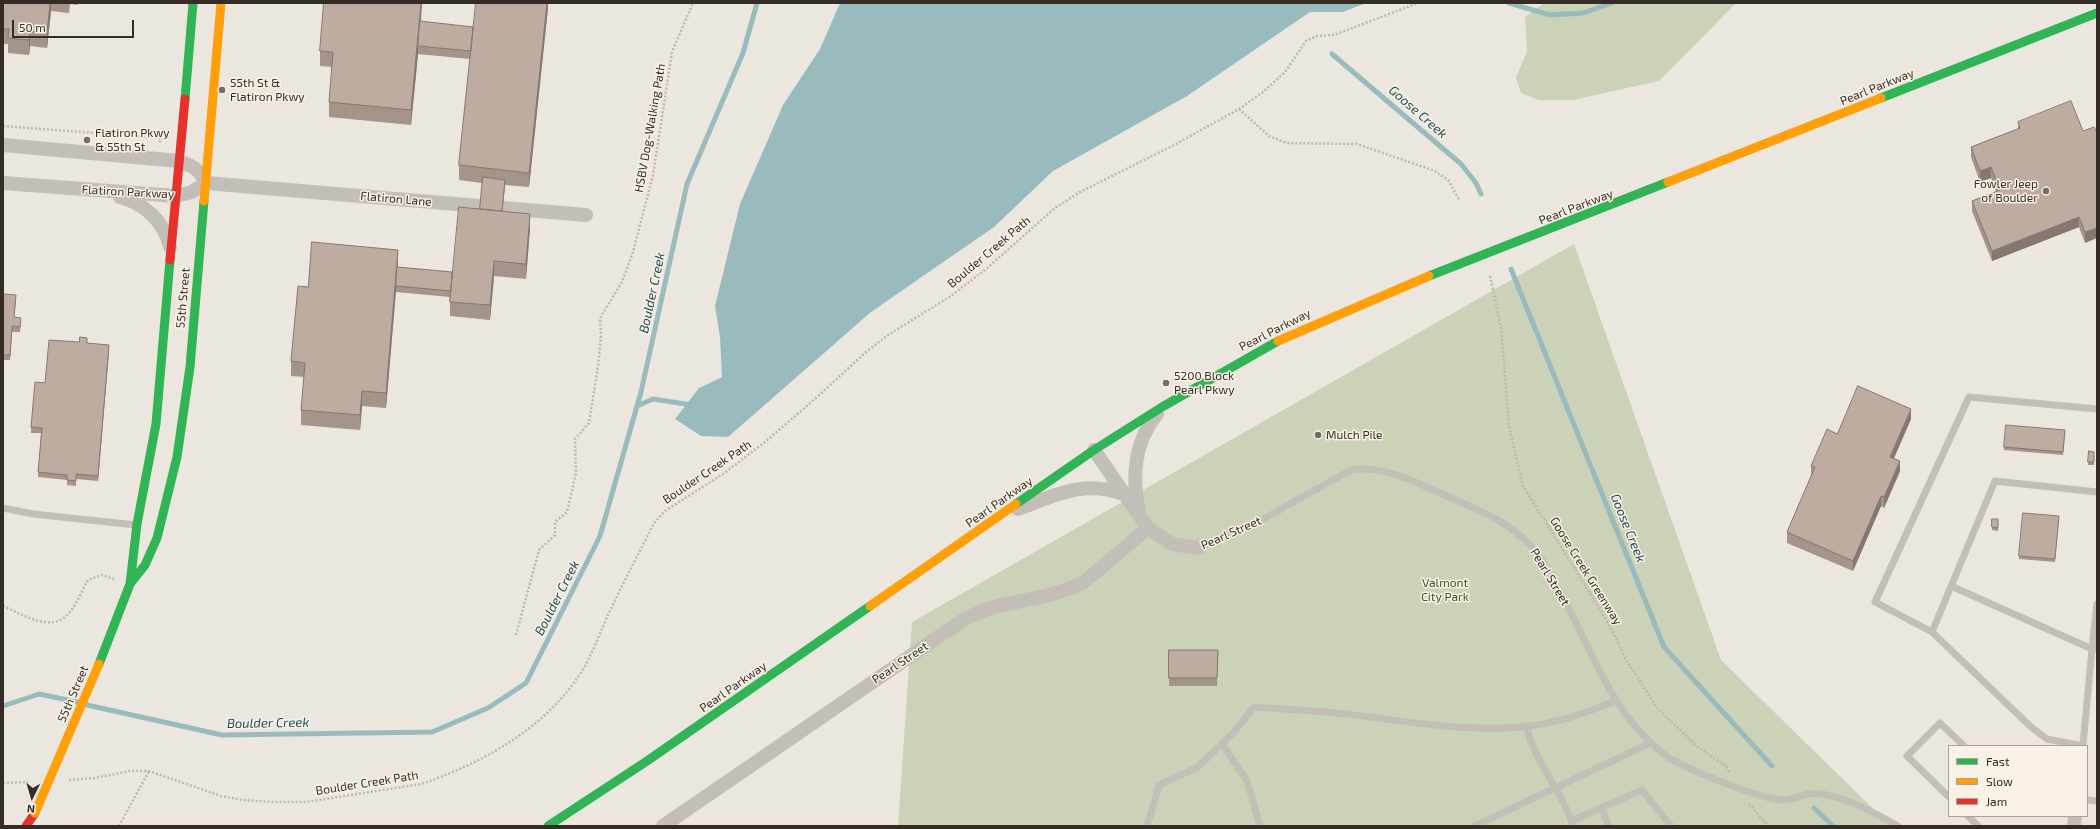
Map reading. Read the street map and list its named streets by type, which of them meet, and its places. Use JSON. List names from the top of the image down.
{
  "streets": {
    "main road": ["Pearl Parkway", "55th Street"],
    "street": ["Flatiron Parkway", "Flatiron Lane", "Pearl Street"],
    "path": ["HSBV Dog-Walking Path", "Boulder Creek Path", "Goose Creek Greenway"]
  },
  "crossings": [
    ["Pearl Parkway", "Pearl Street"],
    ["Flatiron Parkway", "Flatiron Lane"],
    ["Flatiron Parkway", "55th Street"],
    ["Flatiron Lane", "55th Street"],
    ["Pearl Street", "Goose Creek Greenway"]
  ],
  "water": ["Goose Creek", "Boulder Creek"],
  "parks": ["Valmont City Park"],
  "places": [
    "55th St & Flatiron Pkwy",
    "Flatiron Pkwy & 55th St",
    "Fowler Jeep of Boulder",
    "5200 Block Pearl Pkwy",
    "Mulch Pile"
  ],
  "legend": ["Fast", "Slow", "Jam"],
  "scale_bar": "50 m",
  "north": "bottom"
}
